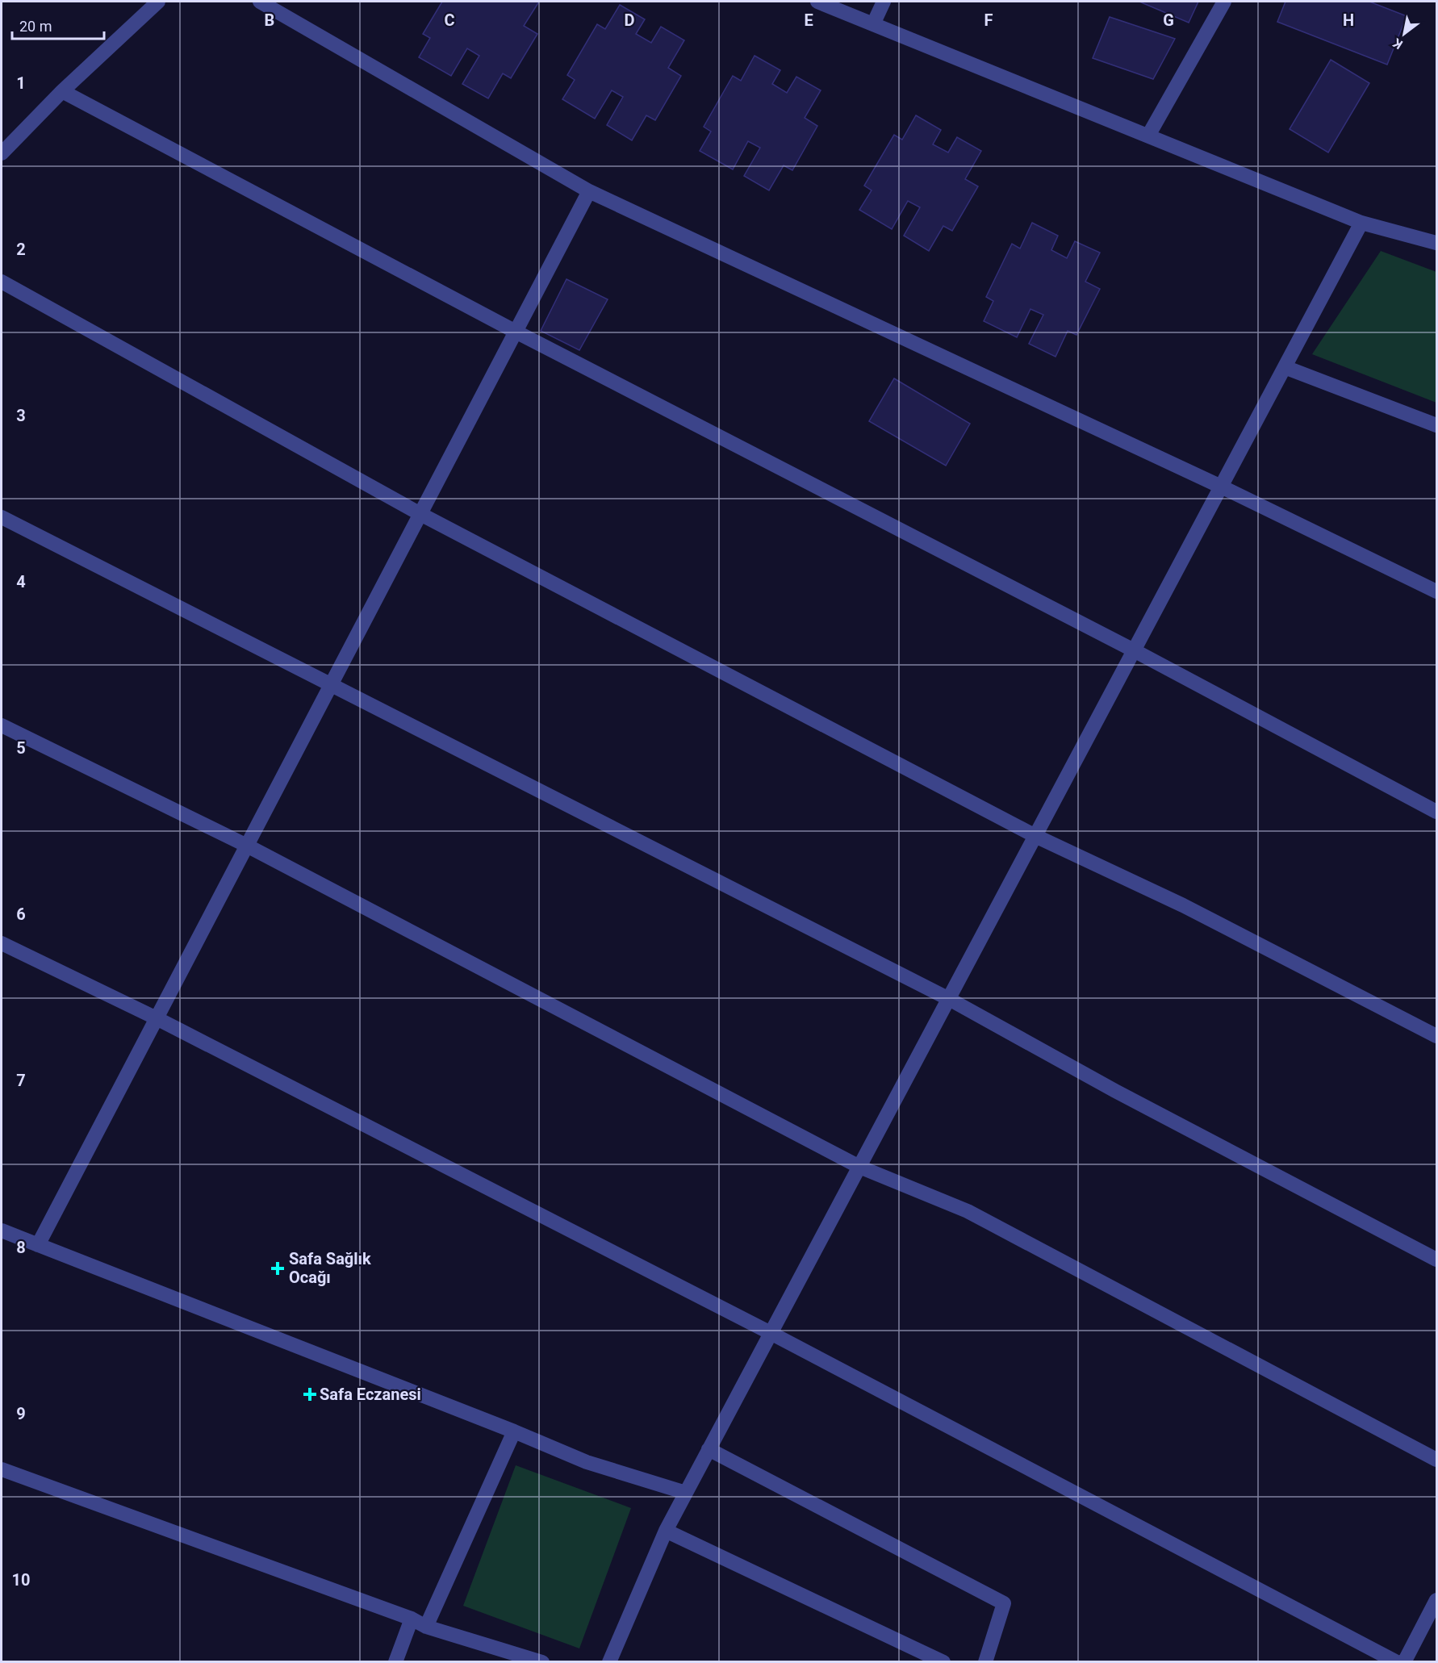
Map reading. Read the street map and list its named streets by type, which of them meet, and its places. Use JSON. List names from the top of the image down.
{
  "places": {
    "health": ["Safa Sağlık Ocağı", "Safa Eczanesi"]
  },
  "scale_bar": "20 m",
  "north": "bottom left",
  "grid": {
    "columns": [
      "B",
      "C",
      "D",
      "E",
      "F",
      "G",
      "H"
    ],
    "rows": [
      "1",
      "2",
      "3",
      "4",
      "5",
      "6",
      "7",
      "8",
      "9",
      "10"
    ]
  }
}
